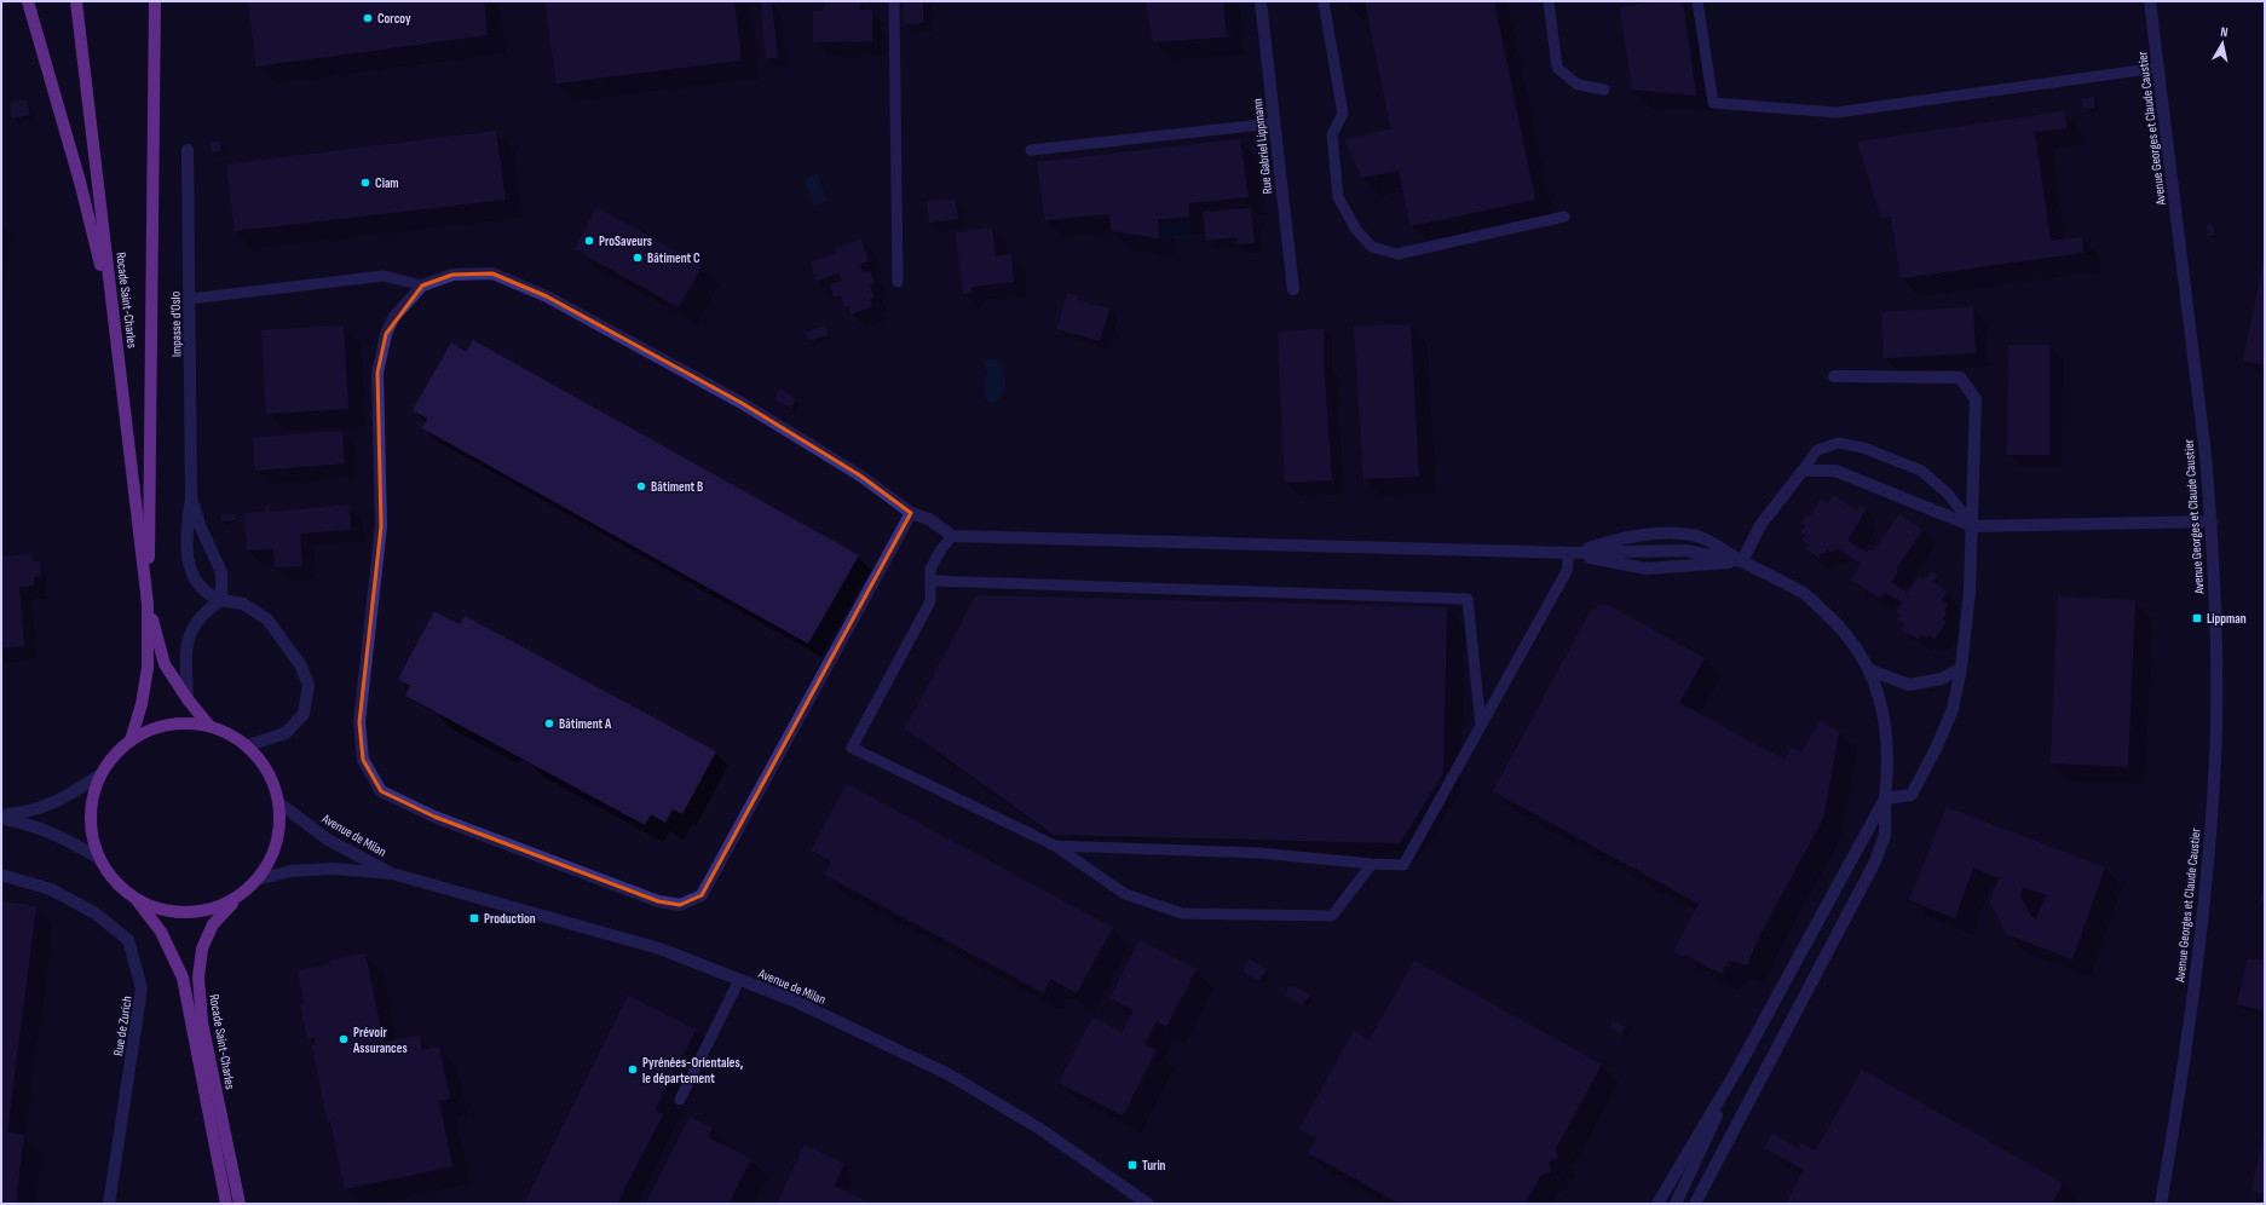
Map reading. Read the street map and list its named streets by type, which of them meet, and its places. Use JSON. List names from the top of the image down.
{
  "streets": {
    "main road": ["Rocade Saint-Charles"],
    "street": [
      "Avenue Georges et Claude Caustier",
      "Rue Gabriel Lippmann",
      "Impasse d'Oslo",
      "Avenue de Milan",
      "Rue de Zurich"
    ]
  },
  "places": {
    "other": [
      "Corcoy",
      "Ciam",
      "ProSaveurs",
      "Bâtiment C",
      "Bâtiment B",
      "Bâtiment A",
      "Prévoir Assurances",
      "Pyrénées-Orientales, le département"
    ],
    "transit": ["Lippman", "Production", "Turin"]
  },
  "north": "top"
}
